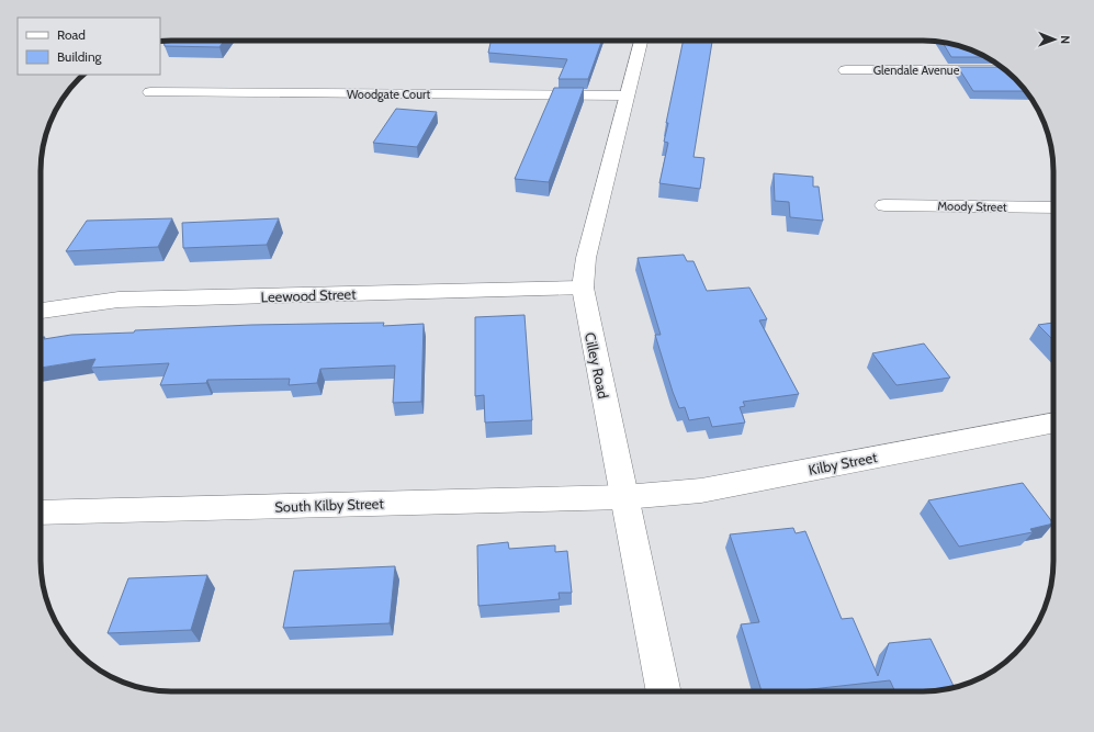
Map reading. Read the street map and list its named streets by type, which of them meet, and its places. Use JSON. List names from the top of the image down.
{
  "streets": {
    "street": [
      "Glendale Avenue",
      "Woodgate Court",
      "Moody Street",
      "Leewood Street",
      "Cilley Road",
      "Kilby Street",
      "South Kilby Street"
    ]
  },
  "crossings": [
    ["Woodgate Court", "Cilley Road"],
    ["Leewood Street", "Cilley Road"],
    ["Cilley Road", "Kilby Street"],
    ["Cilley Road", "South Kilby Street"],
    ["Kilby Street", "South Kilby Street"]
  ],
  "legend": ["Road", "Building"],
  "north": "right"
}
